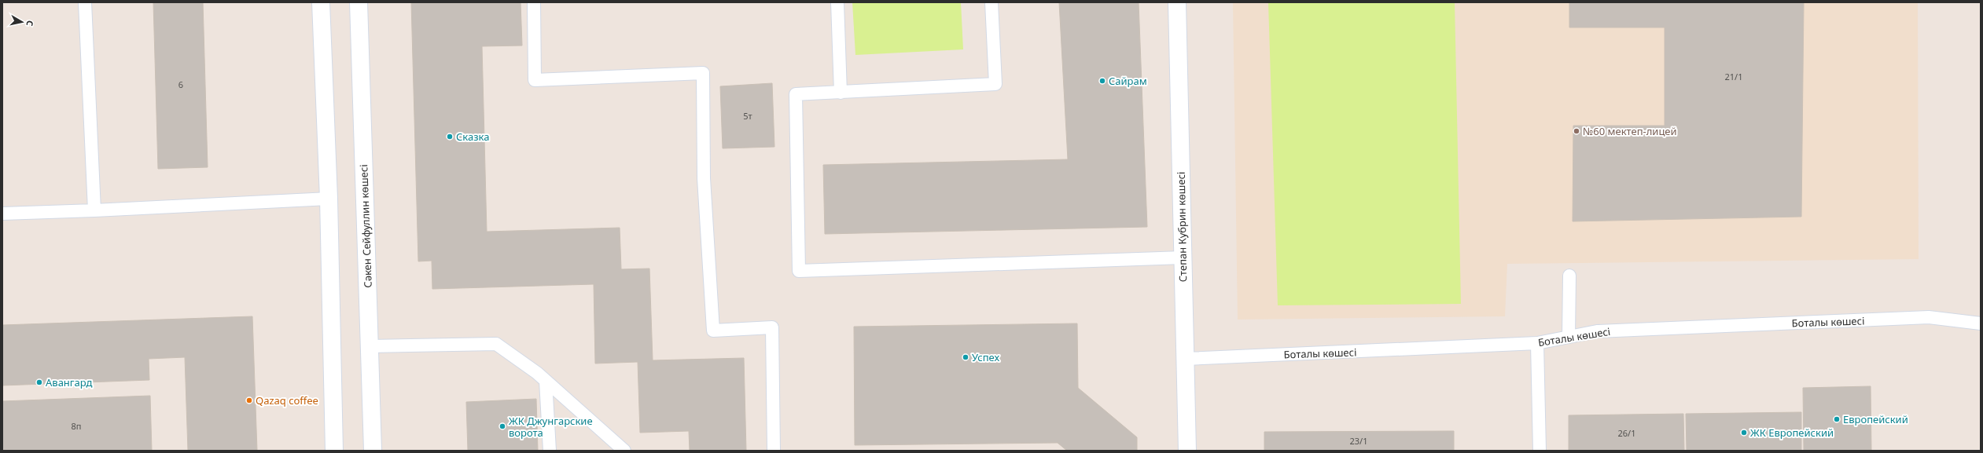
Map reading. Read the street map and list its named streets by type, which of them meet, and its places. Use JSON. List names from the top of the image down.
{
  "streets": {
    "main road": ["Сәкен Сейфуллин көшесі", "Степан Кубрин көшесі"],
    "lane": ["Боталы көшесі"]
  },
  "crossings": [
    ["Степан Кубрин көшесі", "Боталы көшесі"]
  ],
  "places": [
    "Сайрам",
    "№60 мектеп-лицей",
    "Сказка",
    "Успех",
    "Авангард",
    "Qazaq coffee",
    "Европейский",
    "ЖК Джунгарские ворота",
    "ЖК Европейский"
  ],
  "house_numbers": [
    "21/1",
    "6",
    "5т",
    "8п",
    "26/1",
    "23/1"
  ],
  "north": "right"
}
